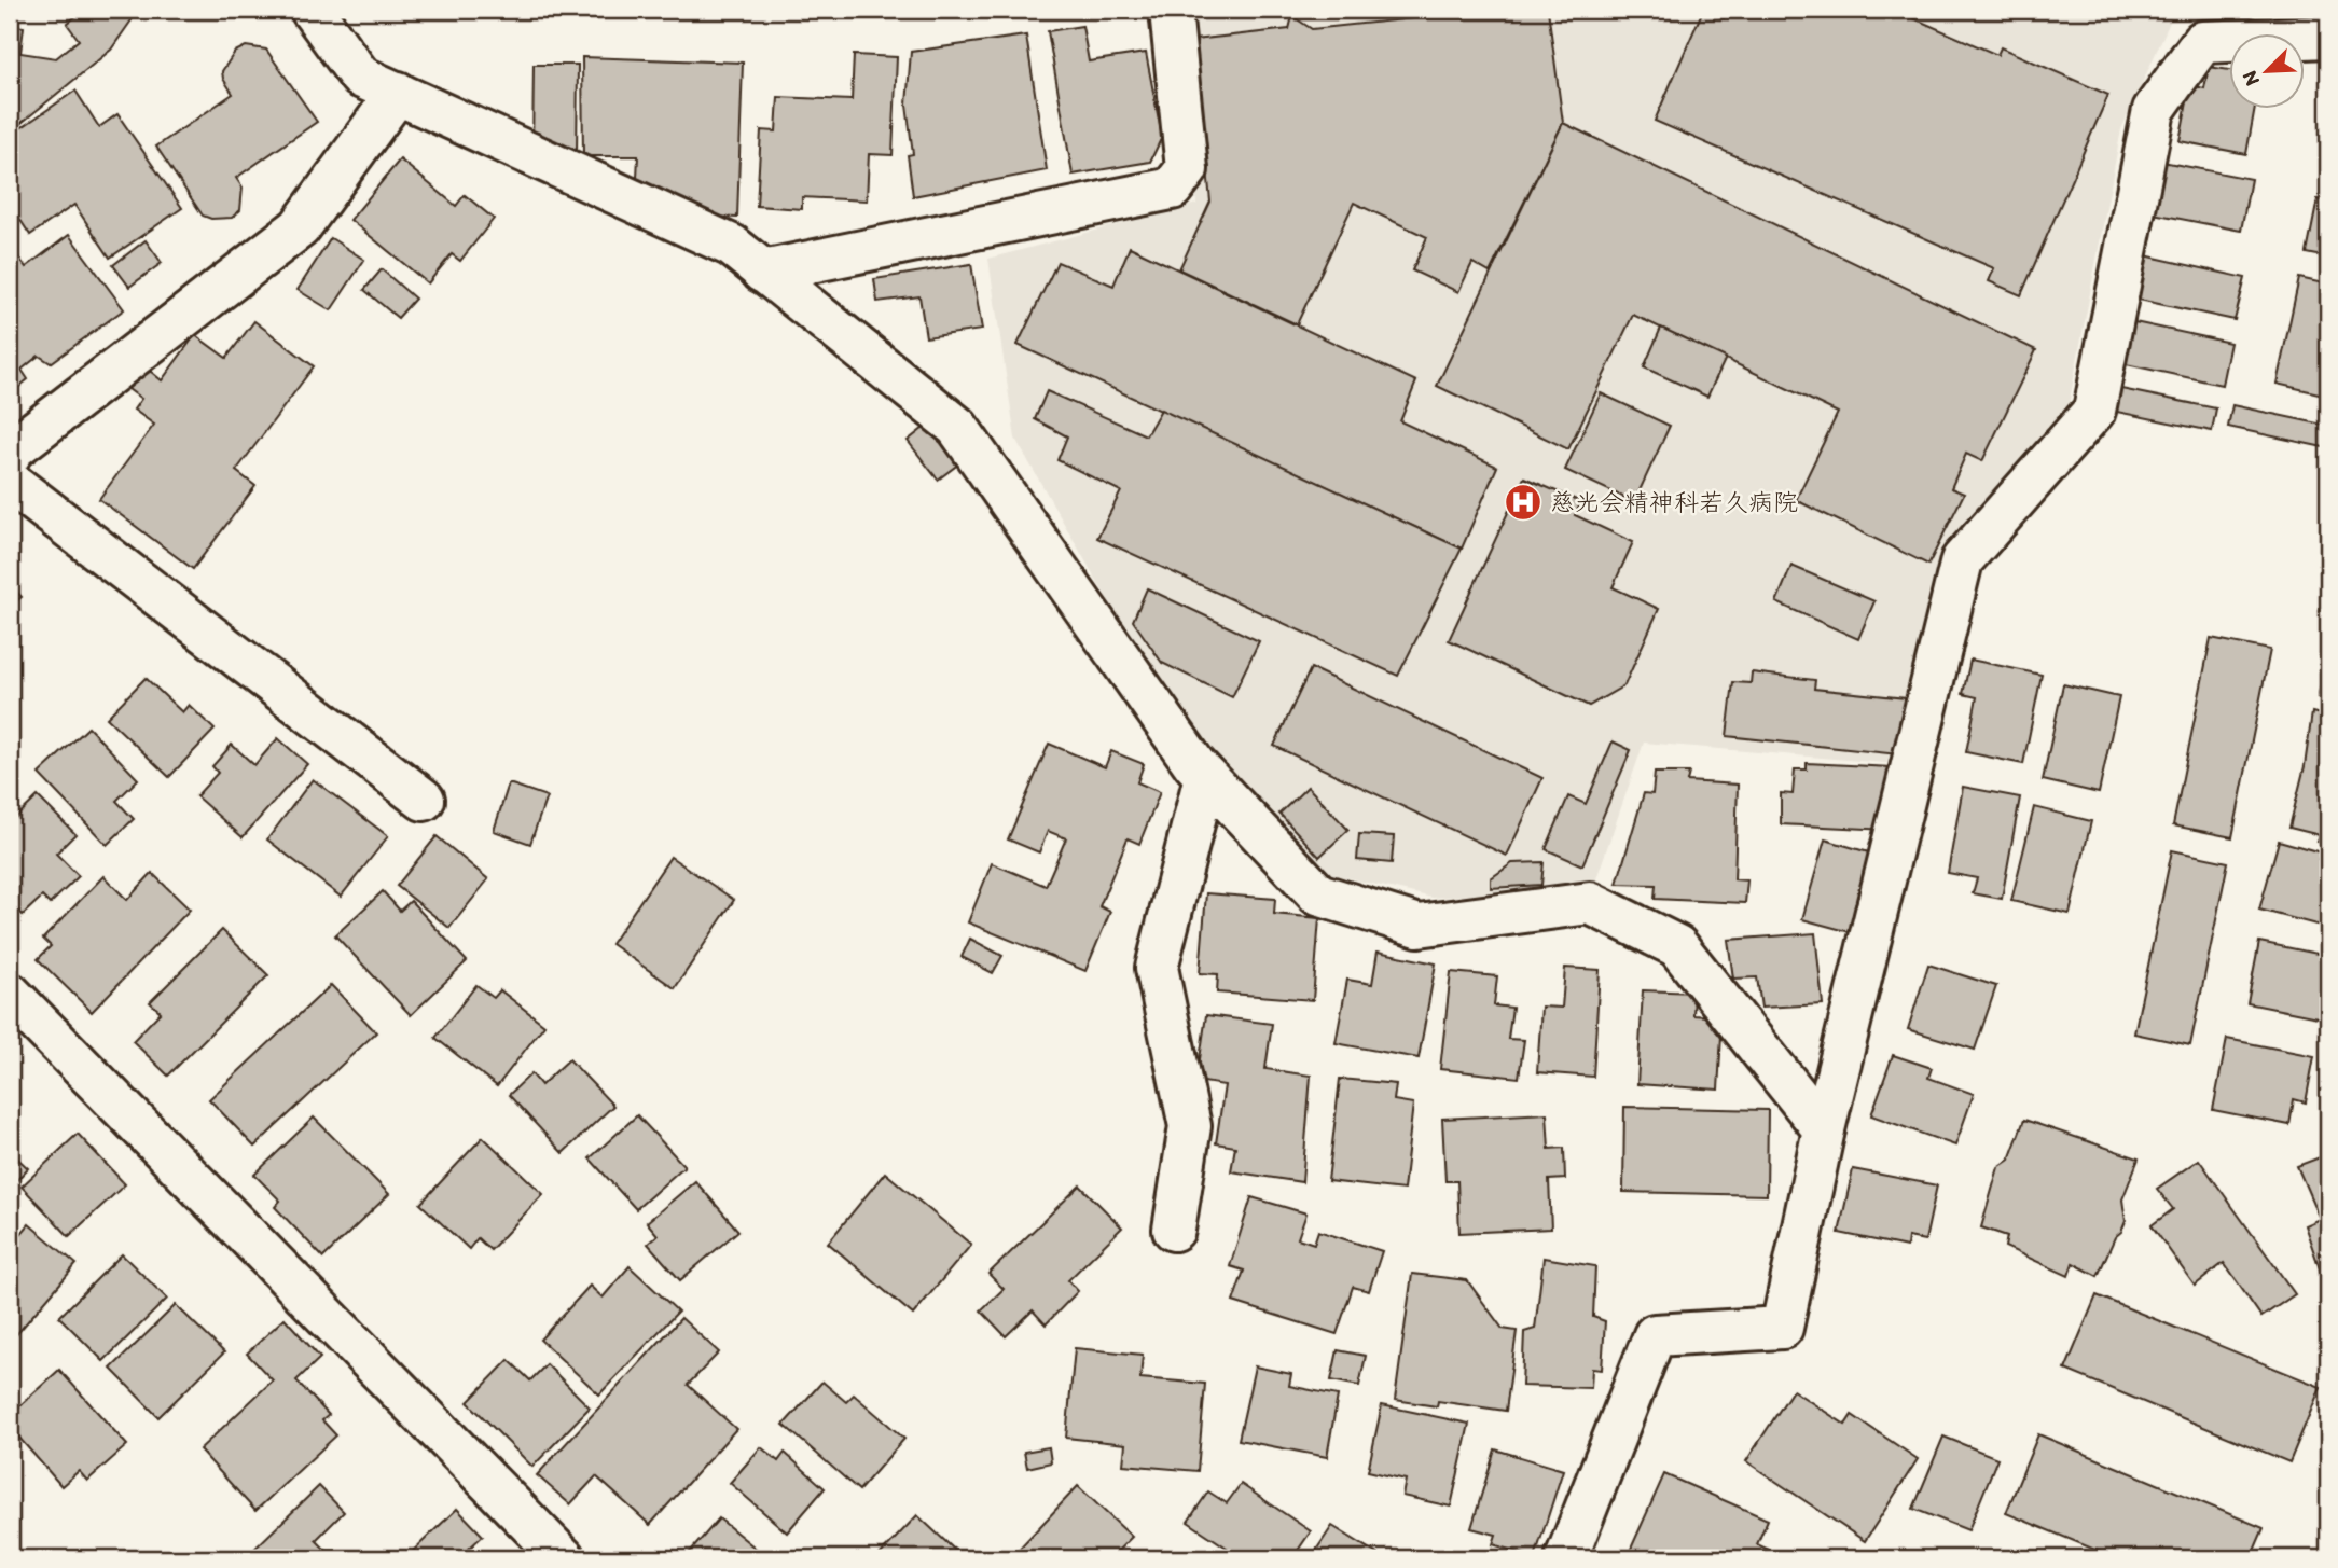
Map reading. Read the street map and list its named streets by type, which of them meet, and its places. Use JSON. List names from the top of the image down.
{
  "places": {
    "hospital": ["慈光会精神科若久病院"]
  },
  "north": "bottom left"
}
